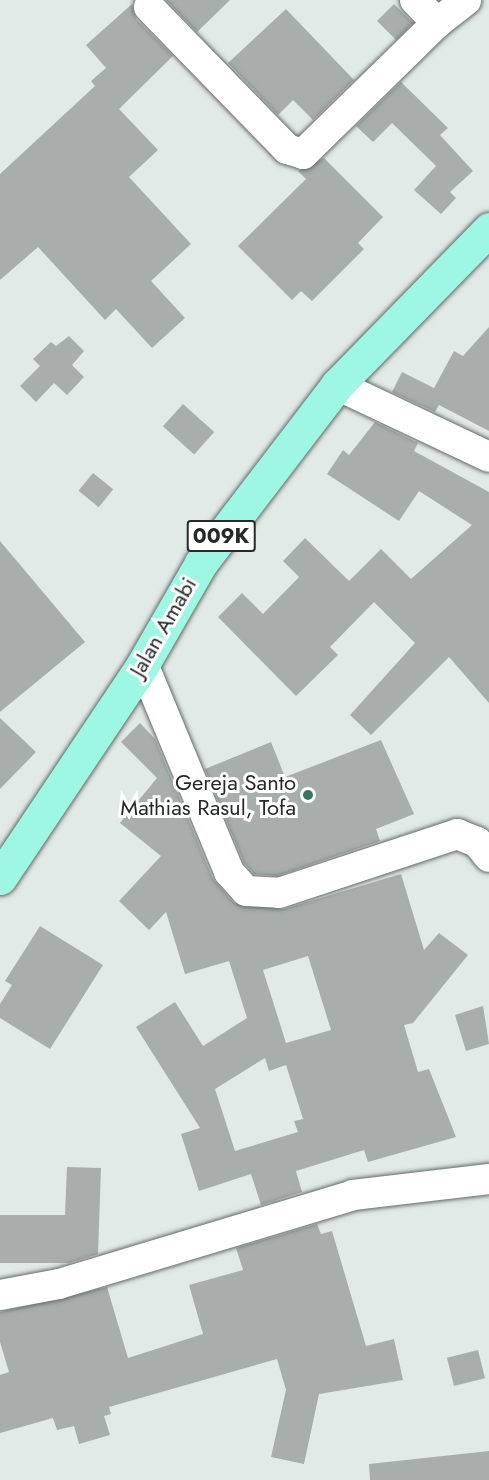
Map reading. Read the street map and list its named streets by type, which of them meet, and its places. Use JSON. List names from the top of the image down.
{
  "streets": {
    "main road": ["009K", "Jalan Amabi"]
  },
  "places": ["Gereja Santo Mathias Rasul, Tofa"]
}
